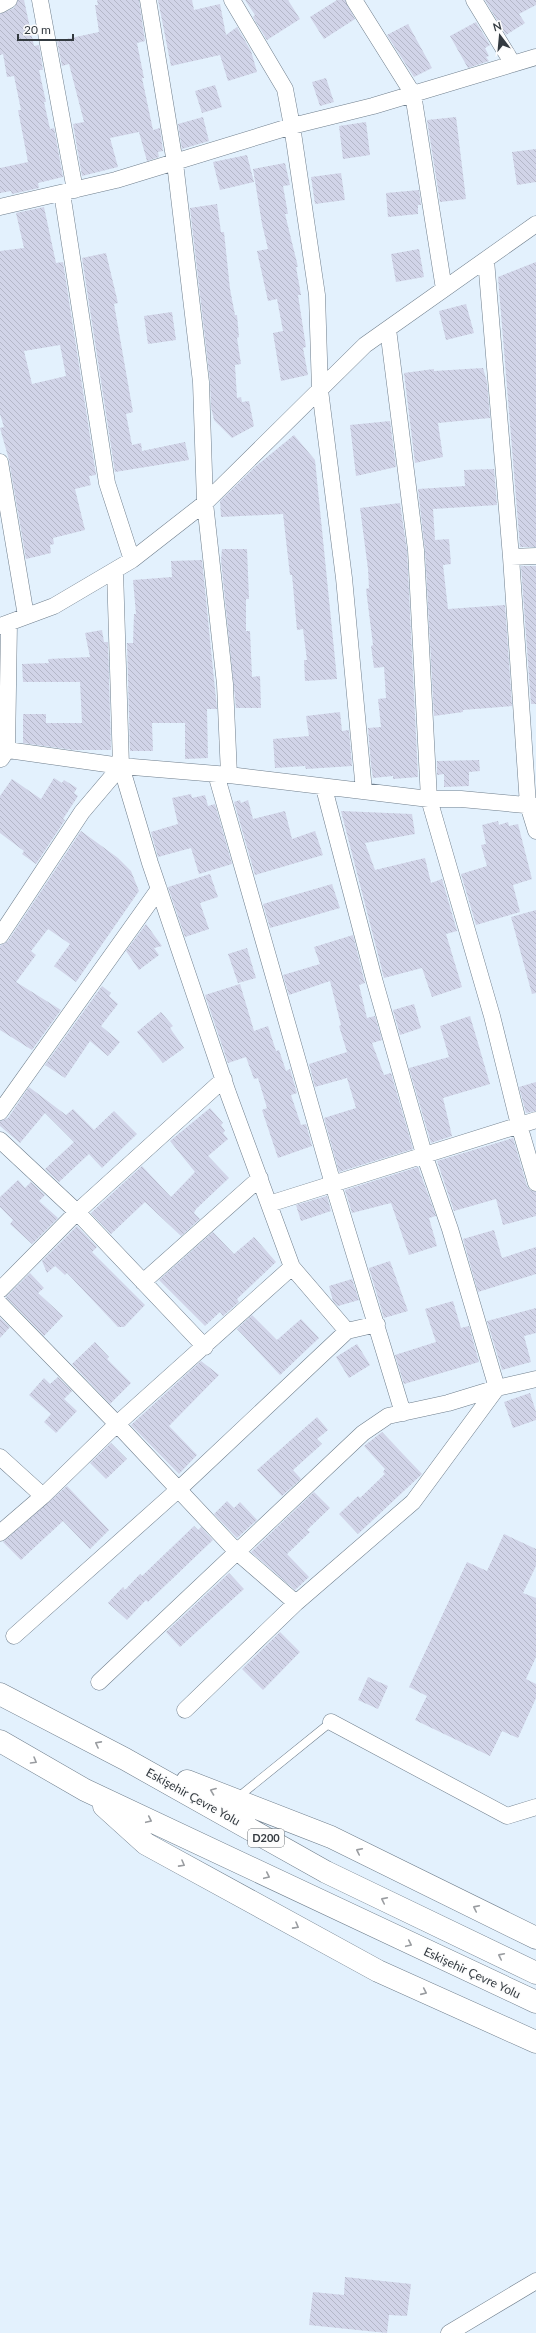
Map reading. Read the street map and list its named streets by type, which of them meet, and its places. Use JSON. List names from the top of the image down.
{
  "streets": {
    "highway": ["Eskişehir Çevre Yolu", "D200"]
  },
  "scale_bar": "20 m",
  "north": "top"
}
